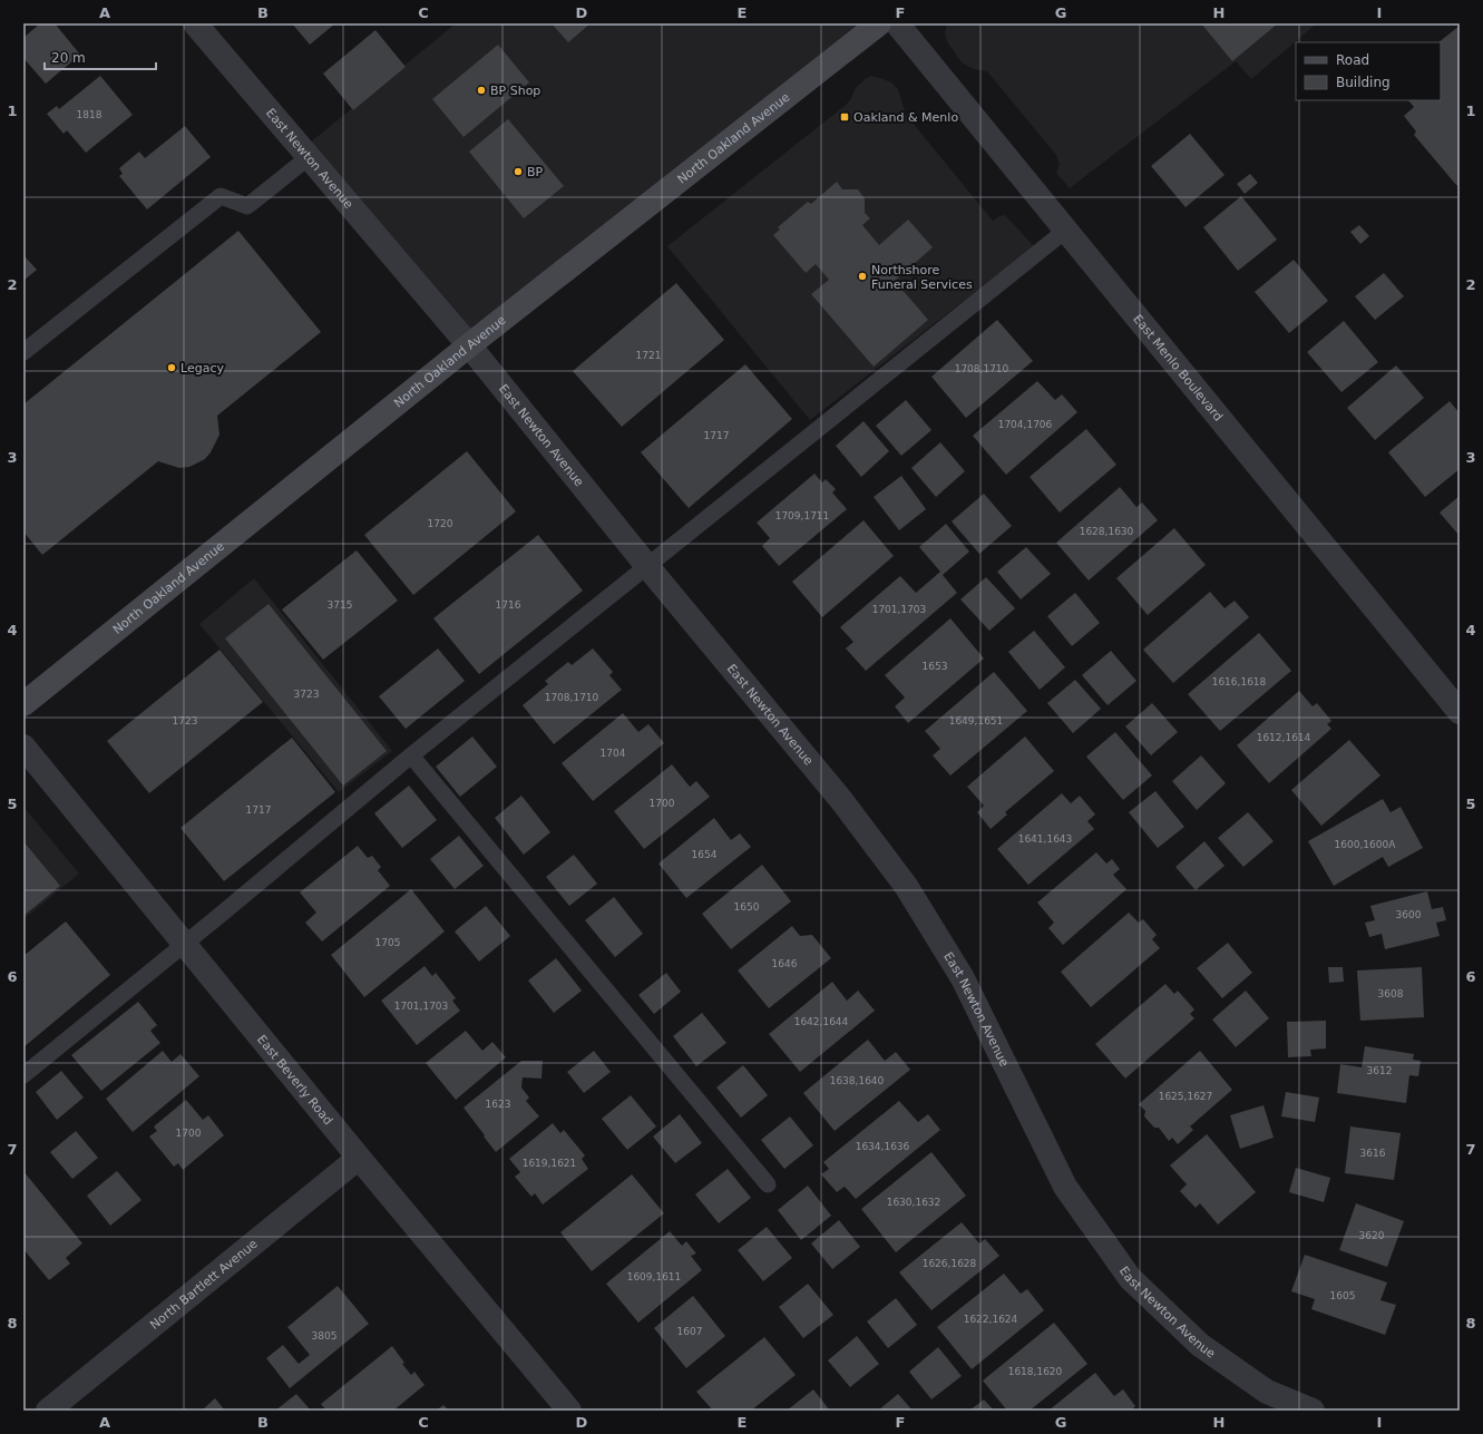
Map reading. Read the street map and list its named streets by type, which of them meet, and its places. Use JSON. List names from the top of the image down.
{
  "streets": {
    "main road": ["North Oakland Avenue"],
    "street": [
      "East Newton Avenue",
      "East Menlo Boulevard",
      "East Beverly Road",
      "North Bartlett Avenue"
    ]
  },
  "crossings": [
    ["North Oakland Avenue", "East Newton Avenue"],
    ["East Beverly Road", "North Bartlett Avenue"]
  ],
  "places": {
    "other": [
      "BP Shop",
      "BP",
      "Northshore Funeral Services",
      "Legacy"
    ],
    "transit": ["Oakland & Menlo"]
  },
  "house_numbers": [
    "1818",
    "1721",
    "1708,1710",
    "1704,1706",
    "1717",
    "1709,1711",
    "1720",
    "1628,1630",
    "3715",
    "1716",
    "1701,1703",
    "1653",
    "1616,1618",
    "3723",
    "1708,1710",
    "1723",
    "1649,1651",
    "1612,1614",
    "1704",
    "1700",
    "1717",
    "1641,1643",
    "1600,1600A",
    "1654",
    "1650",
    "3600",
    "1705",
    "1646",
    "3608",
    "1701,1703",
    "1642,1644",
    "3612",
    "1638,1640",
    "1625,1627",
    "1623",
    "1700",
    "1634,1636",
    "3616",
    "1619,1621",
    "1630,1632",
    "3620",
    "1626,1628",
    "1609,1611",
    "1605",
    "1622,1624",
    "1607",
    "3805",
    "1618,1620"
  ],
  "legend": ["Road", "Building"],
  "scale_bar": "20 m",
  "grid": {
    "columns": [
      "A",
      "B",
      "C",
      "D",
      "E",
      "F",
      "G",
      "H",
      "I"
    ],
    "rows": [
      "1",
      "2",
      "3",
      "4",
      "5",
      "6",
      "7",
      "8"
    ]
  }
}
